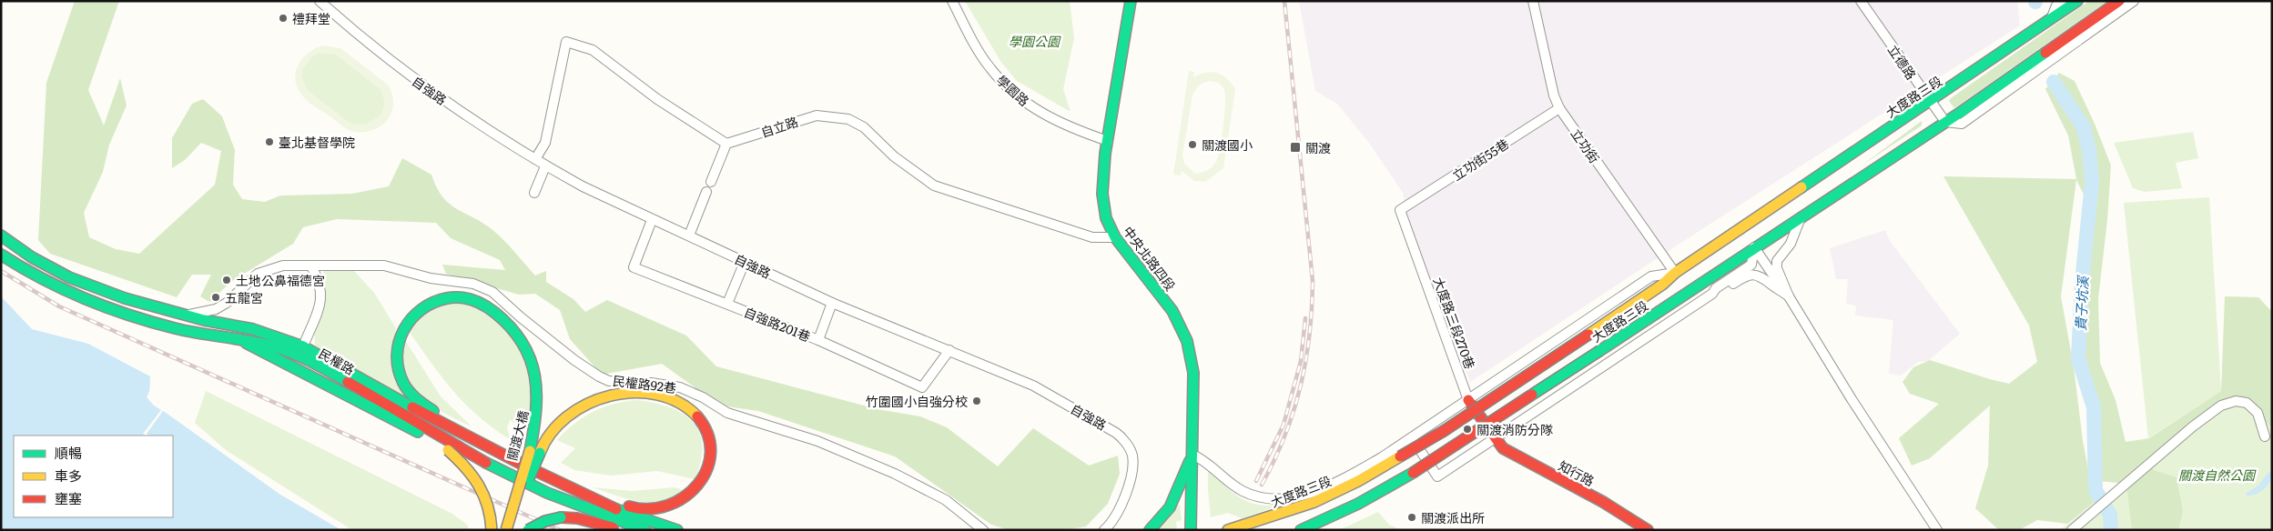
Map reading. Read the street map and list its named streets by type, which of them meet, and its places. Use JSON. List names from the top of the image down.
{
  "streets": {
    "main road": [
      "大度路三段",
      "中央北路四段",
      "大度路三段270巷",
      "民權路",
      "關渡大橋",
      "知行路"
    ],
    "street": [
      "立德路",
      "自強路",
      "學園路",
      "自立路",
      "立功街",
      "立功街55巷",
      "自強路201巷",
      "民權路92巷"
    ]
  },
  "crossings": [
    ["立德路", "大度路三段"],
    ["自強路", "自強路201巷"],
    ["學園路", "中央北路四段"],
    ["大度路三段", "立功街"],
    ["大度路三段", "中央北路四段"],
    ["大度路三段", "大度路三段270巷"],
    ["自立路", "中央北路四段"],
    ["立功街", "立功街55巷"],
    ["立功街55巷", "大度路三段270巷"],
    ["大度路三段270巷", "知行路"],
    ["民權路", "民權路92巷"],
    ["民權路", "關渡大橋"]
  ],
  "water": ["貴子坑溪"],
  "parks": ["學園公園", "關渡自然公園"],
  "places": {
    "other": [
      "禮拜堂",
      "臺北基督學院",
      "關渡國小",
      "土地公鼻福德宮",
      "五龍宮",
      "竹圍國小自強分校",
      "關渡消防分隊",
      "關渡派出所"
    ],
    "transit": ["關渡"]
  },
  "legend": ["順暢", "車多", "壅塞"]
}
